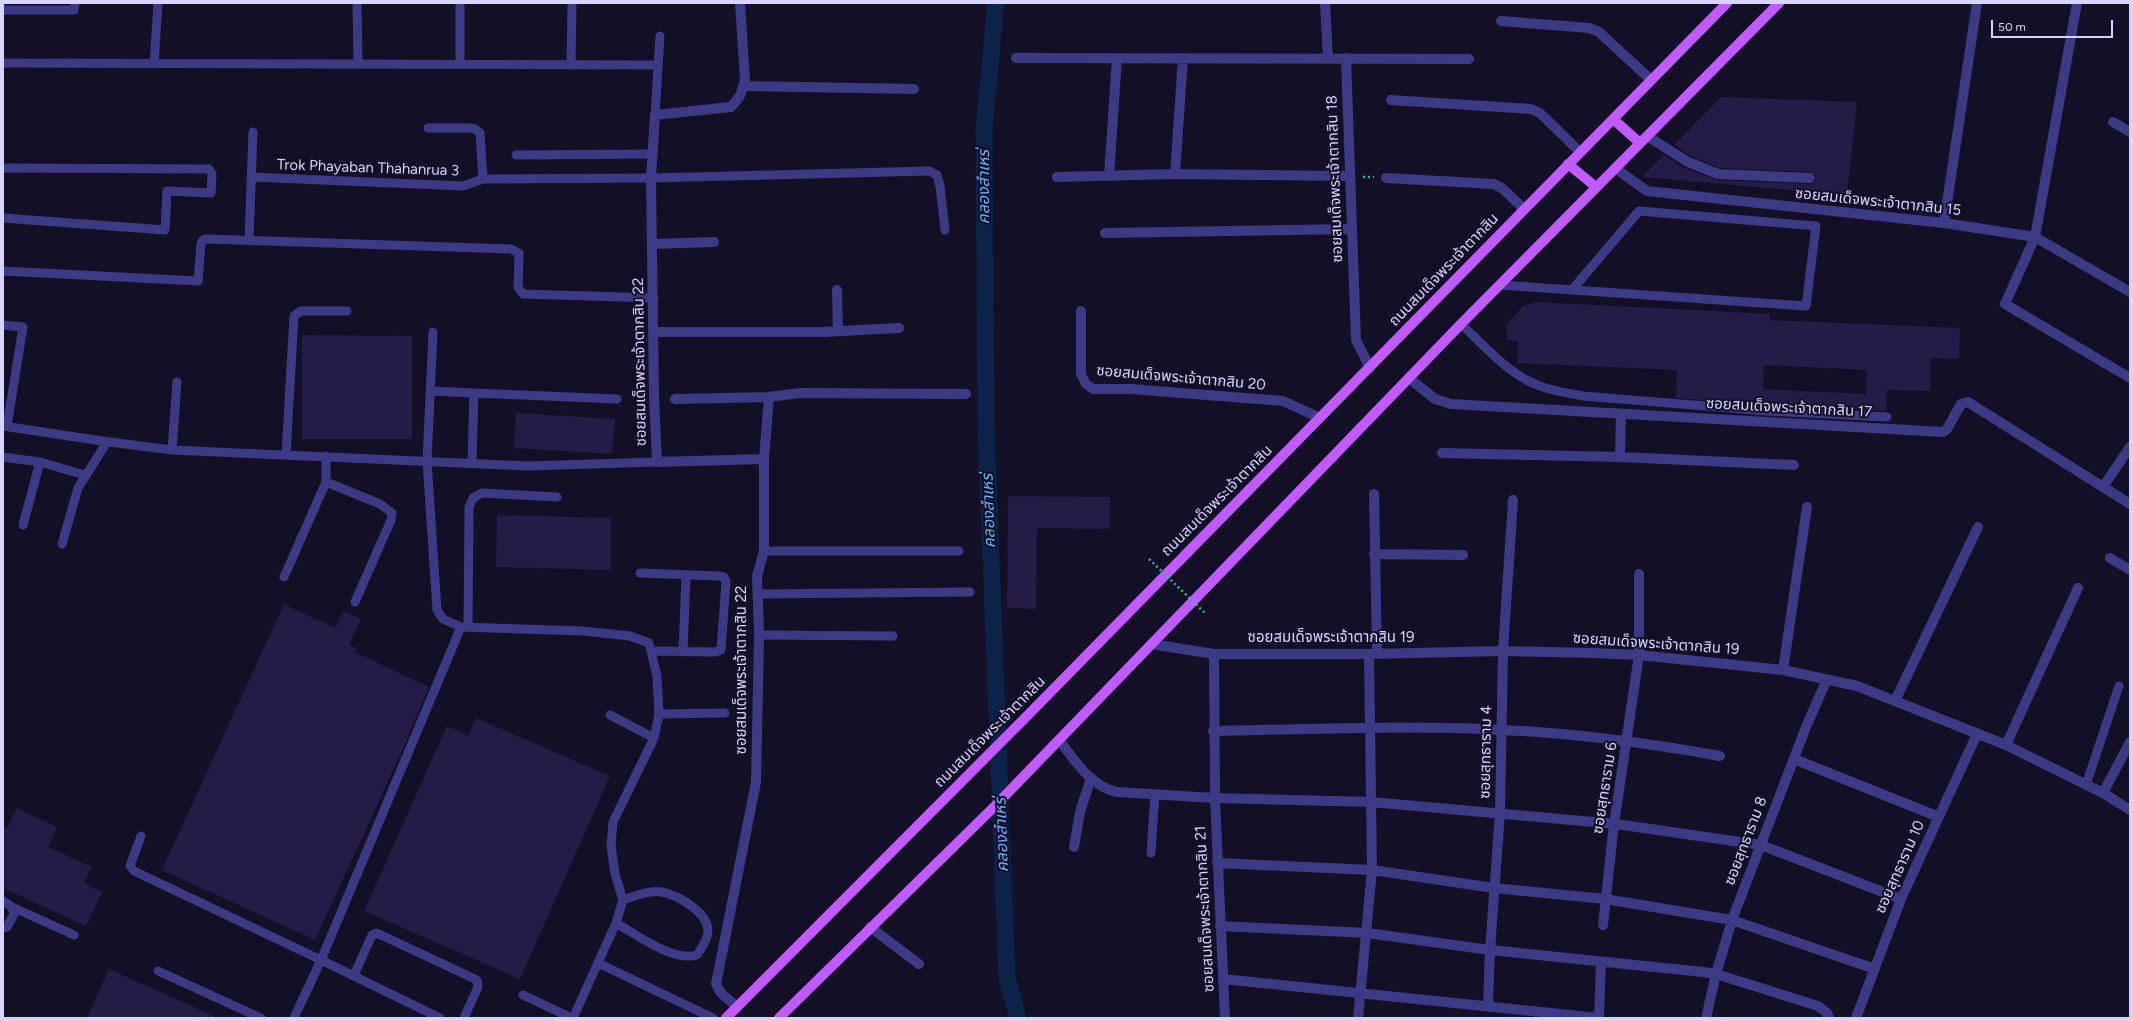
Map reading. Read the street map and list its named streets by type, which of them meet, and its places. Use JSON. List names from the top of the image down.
{
  "streets": {
    "main road": ["ถนนสมเด็จพระเจ้าตากสิน"],
    "street": [
      "ซอยสมเด็จพระเจ้าตากสิน 18",
      "ซอยสมเด็จพระเจ้าตากสิน 15",
      "ซอยสมเด็จพระเจ้าตากสิน 22",
      "ซอยสมเด็จพระเจ้าตากสิน 20",
      "ซอยสมเด็จพระเจ้าตากสิน 17",
      "ซอยสมเด็จพระเจ้าตากสิน 19",
      "ซอยสุทธาราม 4",
      "ซอยสุทธาราม 6",
      "ซอยสุทธาราม 8",
      "ซอยสุทธาราม 10",
      "ซอยสมเด็จพระเจ้าตากสิน 21"
    ],
    "lane": ["Trok Phayaban Thahanrua 3"]
  },
  "crossings": [
    ["Trok Phayaban Thahanrua 3", "ซอยสมเด็จพระเจ้าตากสิน 22"],
    ["ซอยสมเด็จพระเจ้าตากสิน 18", "ถนนสมเด็จพระเจ้าตากสิน"],
    ["ถนนสมเด็จพระเจ้าตากสิน", "ซอยสมเด็จพระเจ้าตากสิน 22"],
    ["ถนนสมเด็จพระเจ้าตากสิน", "ซอยสมเด็จพระเจ้าตากสิน 20"],
    ["ซอยสมเด็จพระเจ้าตากสิน 19", "ซอยสุทธาราม 4"],
    ["ซอยสมเด็จพระเจ้าตากสิน 19", "ซอยสุทธาราม 6"],
    ["ซอยสมเด็จพระเจ้าตากสิน 19", "ซอยสุทธาราม 8"],
    ["ซอยสมเด็จพระเจ้าตากสิน 19", "ซอยสุทธาราม 10"],
    ["ซอยสมเด็จพระเจ้าตากสิน 19", "ซอยสมเด็จพระเจ้าตากสิน 21"]
  ],
  "water": ["คลองสำเหร่"],
  "scale_bar": "50 m"
}
